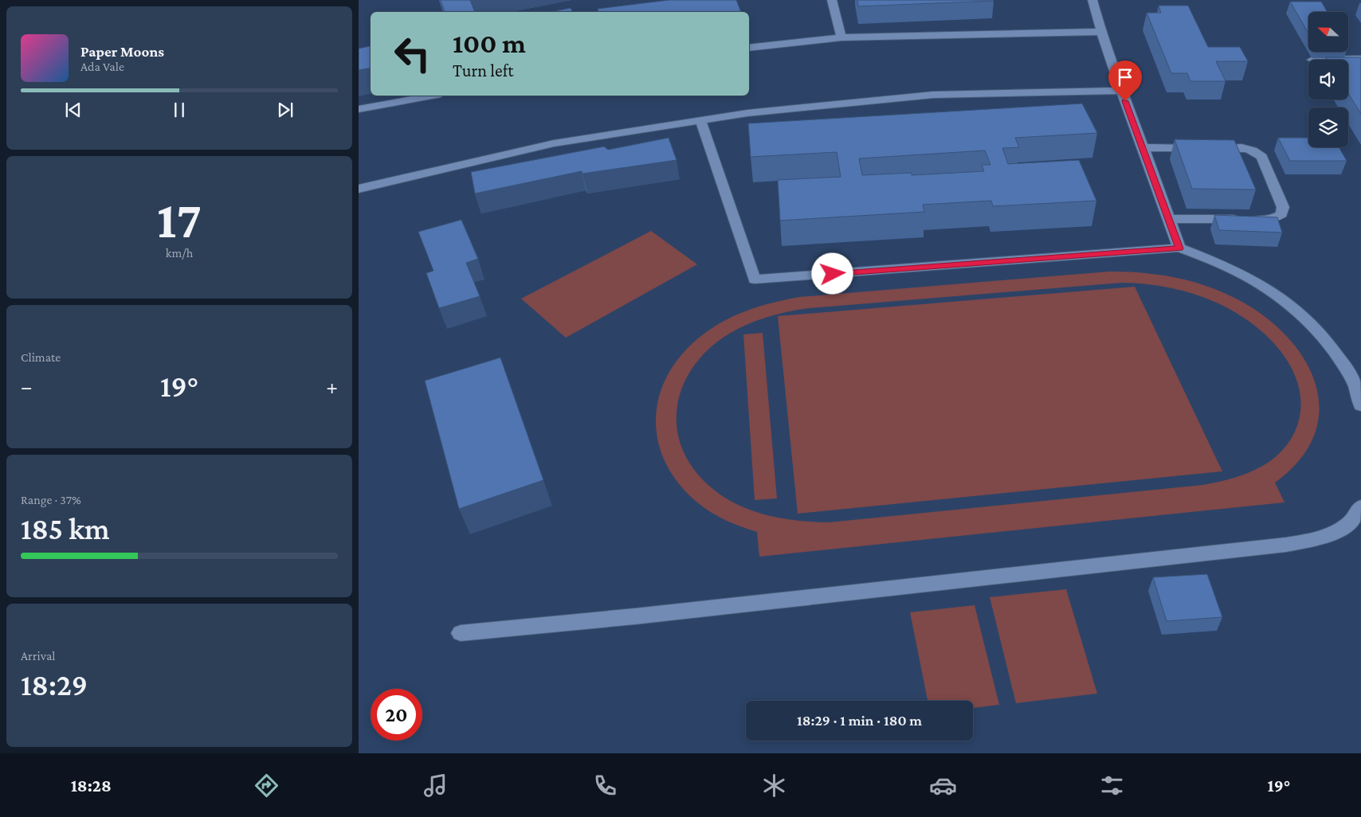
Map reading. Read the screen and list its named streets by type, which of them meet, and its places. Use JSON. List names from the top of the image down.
{
  "north": "left",
  "page": {
    "turn": ["100 m", "Turn left"],
    "song": ["Paper Moons", "Ada Vale"],
    "tile": [
      ["17", "km/h"],
      "Climate",
      ["Range · 37%", "185 km"],
      ["Arrival", "18:29"]
    ],
    "heat": ["−", "19°", "+"],
    "limit": "20",
    "trip": "18:29 · 1 min · 180 m",
    "tabs": ["18:28", "19°"]
  }
}
